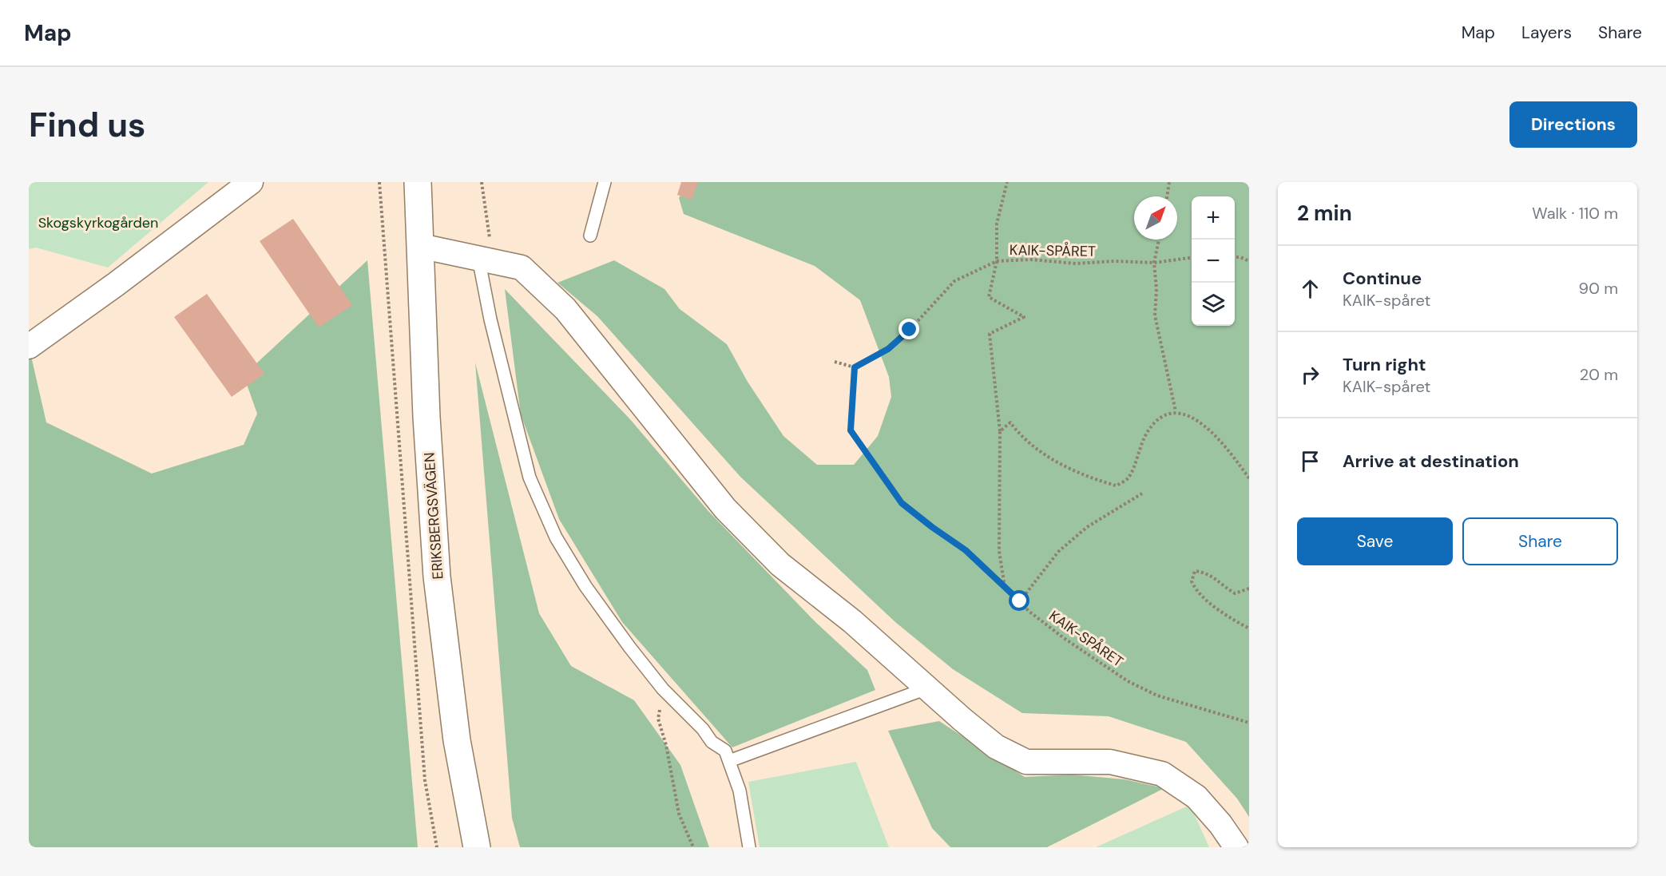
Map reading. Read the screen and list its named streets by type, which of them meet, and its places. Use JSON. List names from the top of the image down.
{
  "streets": {
    "main road": ["ERIKSBERGSVÄGEN"],
    "path": ["KAIK-SPÅRET"]
  },
  "parks": ["Skogskyrkogården"],
  "north": "top right",
  "page": {
    "header": "Map",
    "nav": ["Map", "Layers", "Share"],
    "buttons": [
      "Directions",
      ["Save", "Share"]
    ],
    "title": "Find us",
    "heading": ["2 min", "Walk · 110 m"],
    "map_buttons": ["+", "−"],
    "list": [
      ["Continue", "KAIK-spåret", "90 m"],
      ["Turn right", "KAIK-spåret", "20 m"],
      "Arrive at destination"
    ]
  }
}
